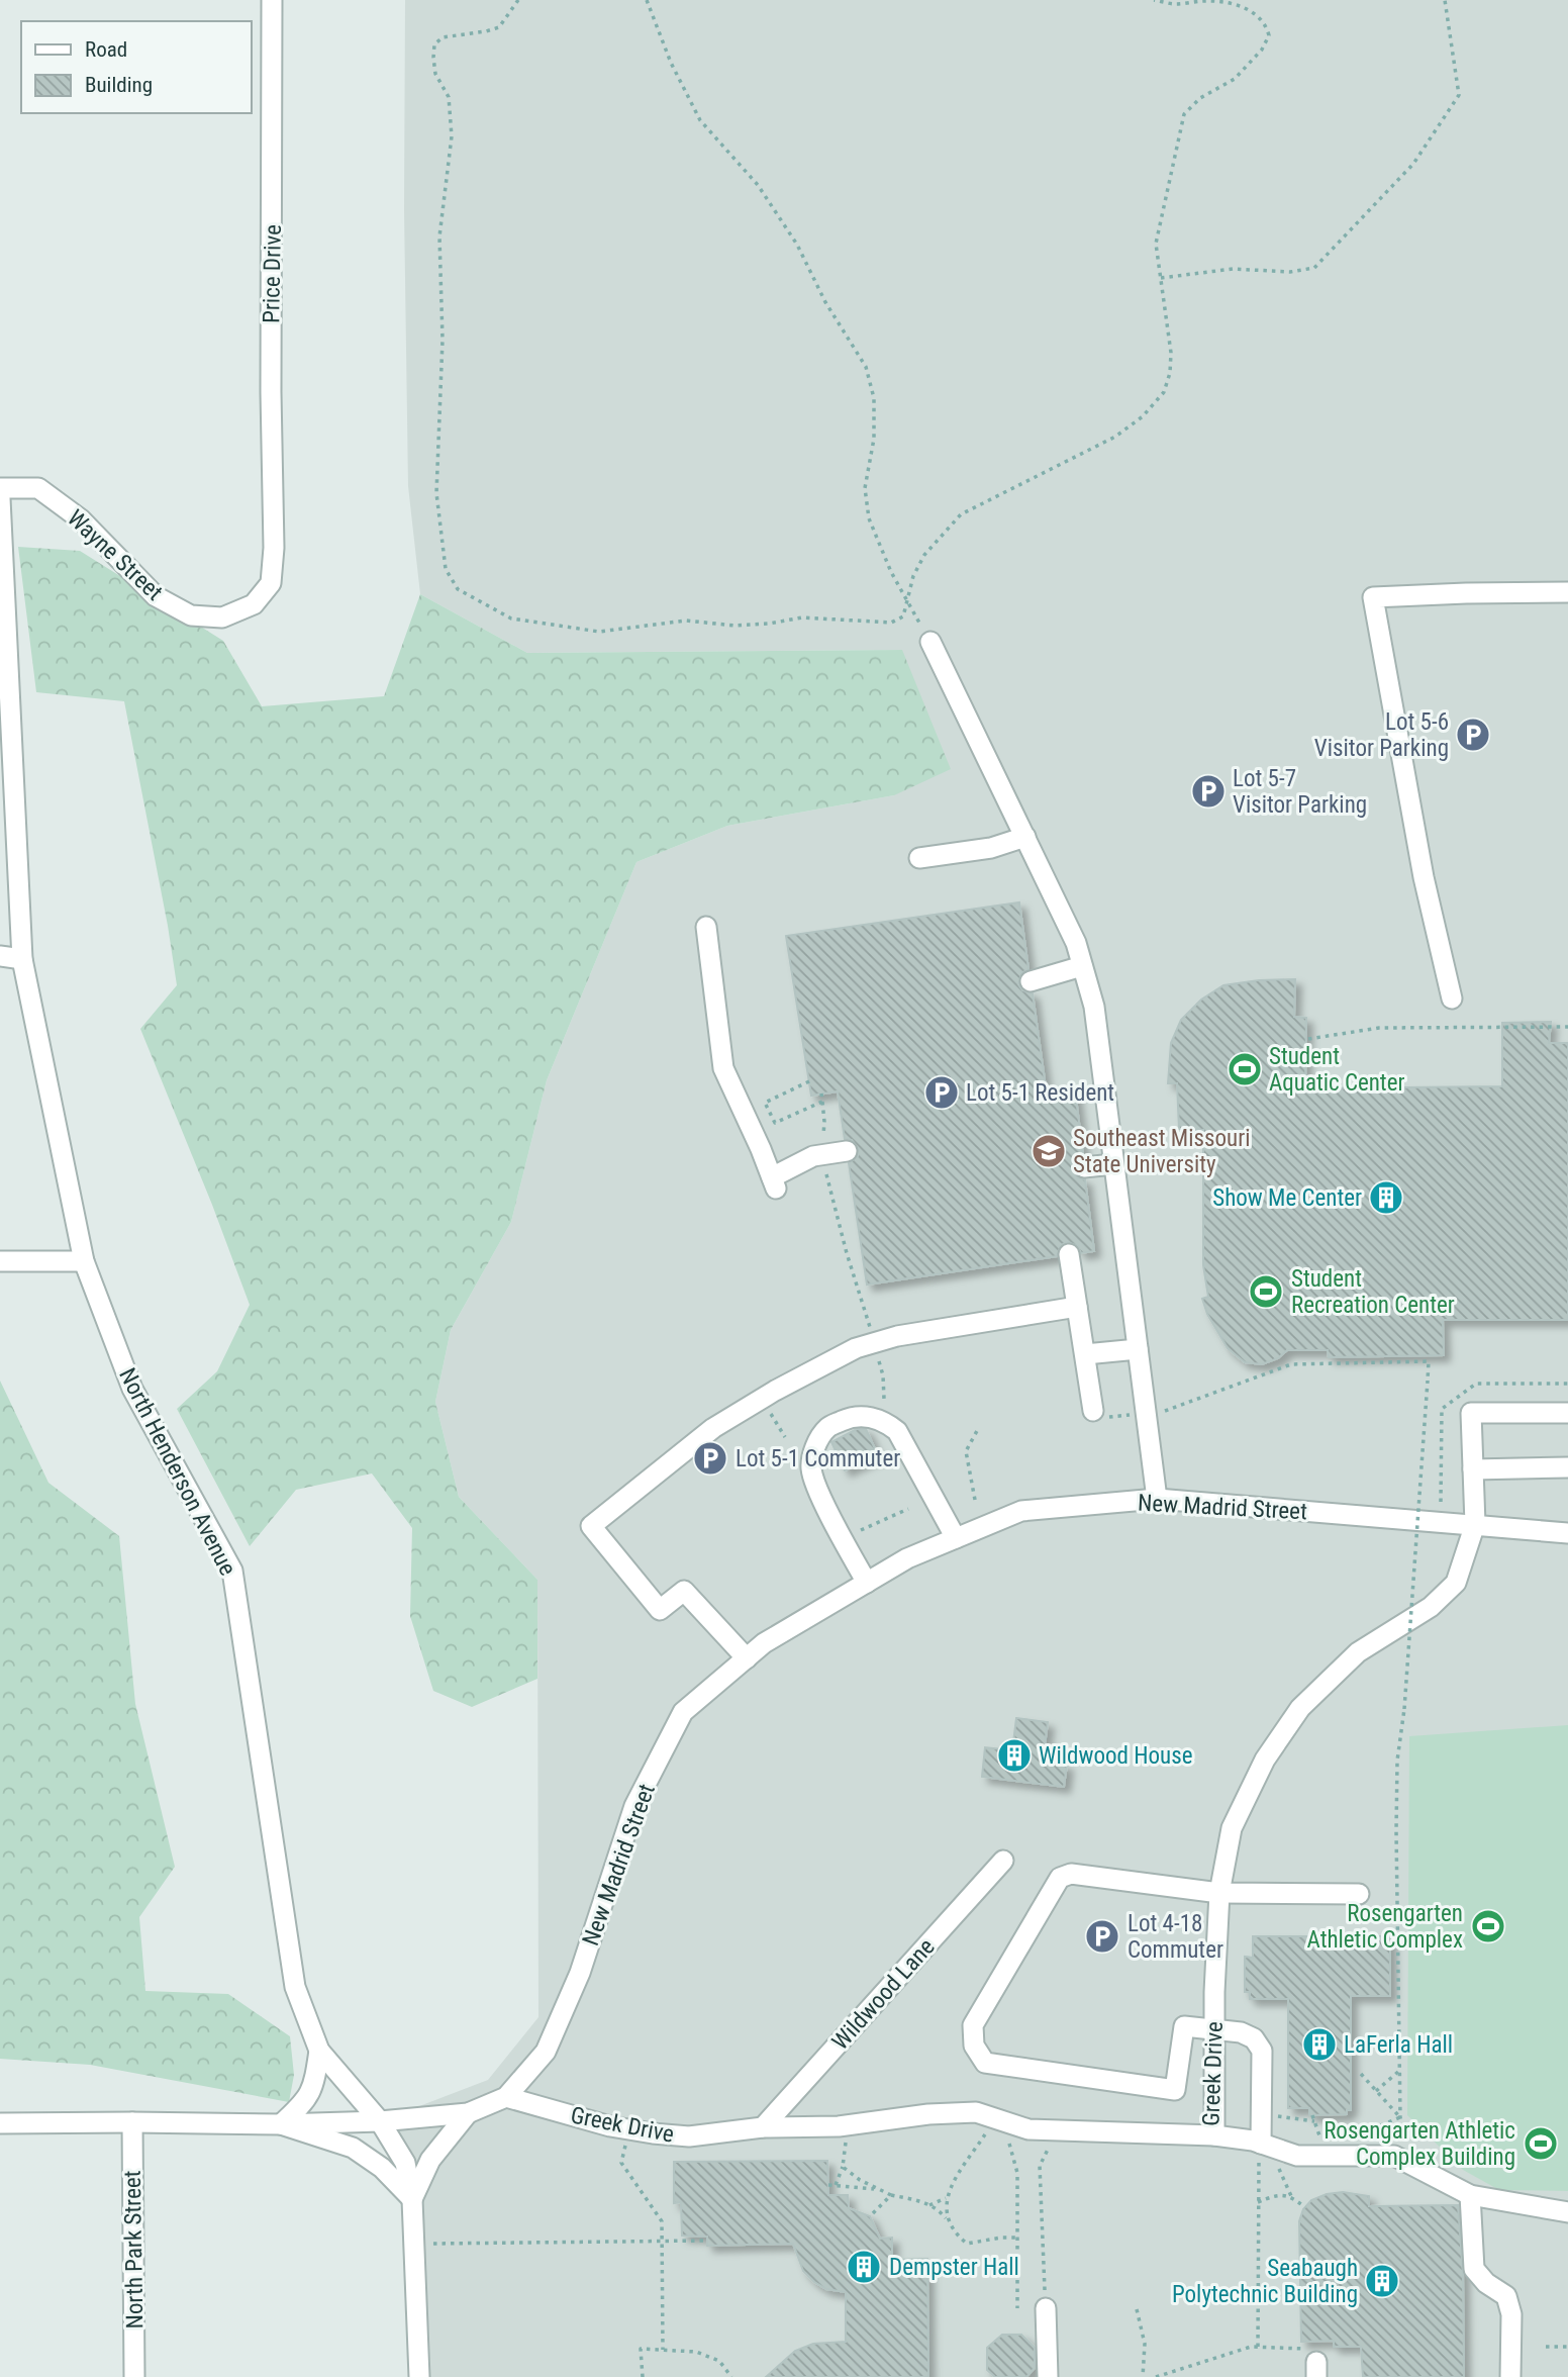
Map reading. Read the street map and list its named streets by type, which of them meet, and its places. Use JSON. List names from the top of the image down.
{
  "streets": {
    "street": [
      "Price Drive",
      "Wayne Street",
      "North Henderson Avenue",
      "New Madrid Street",
      "Wildwood Lane",
      "Greek Drive",
      "North Park Street"
    ]
  },
  "crossings": [
    ["Price Drive", "Wayne Street"],
    ["North Henderson Avenue", "New Madrid Street"],
    ["New Madrid Street", "Greek Drive"],
    ["New Madrid Street", "North Park Street"],
    ["Wildwood Lane", "Greek Drive"]
  ],
  "places": {
    "parking": [
      "Lot 5-6 Visitor Parking",
      "Lot 5-7 Visitor Parking",
      "Lot 5-1 Resident",
      "Lot 5-1 Commuter",
      "Lot 4-18 Commuter"
    ],
    "sports": [
      "Student Aquatic Center",
      "Student Recreation Center",
      "Rosengarten Athletic Complex",
      "Rosengarten Athletic Complex Building"
    ],
    "school or university": ["Southeast Missouri State University"],
    "building": [
      "Show Me Center",
      "Wildwood House",
      "LaFerla Hall",
      "Dempster Hall",
      "Seabaugh Polytechnic Building"
    ]
  },
  "legend": ["Road", "Building"]
}
